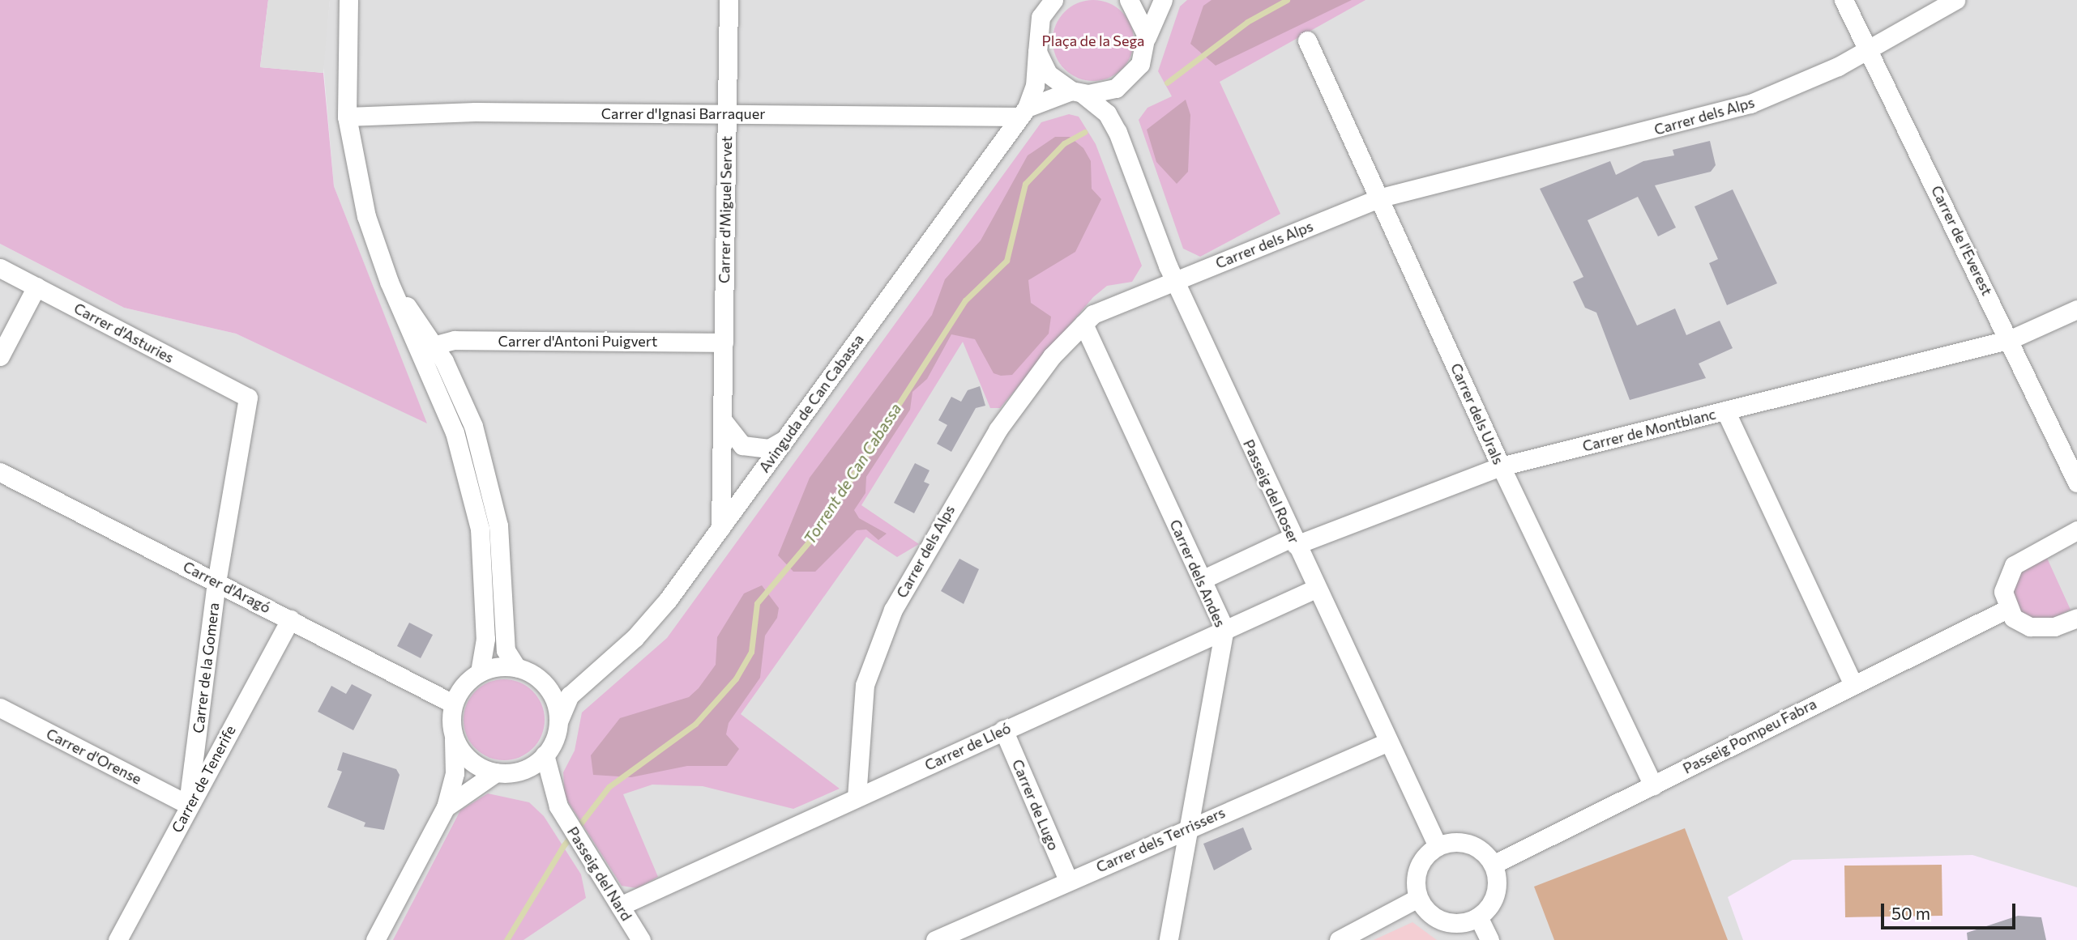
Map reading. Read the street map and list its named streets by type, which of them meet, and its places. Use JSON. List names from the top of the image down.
{
  "streets": {
    "street": [
      "Carrer d'Ignasi Barraquer",
      "Carrer dels Alps",
      "Carrer d'Miguel Servet",
      "Carrer de l'Everest",
      "Carrer d'Asturies",
      "Carrer d'Antoni Puigvert",
      "Avinguda de Can Cabassa",
      "Carrer dels Urals",
      "Carrer de Montblanc",
      "Passeig del Roser",
      "Carrer dels Andes",
      "Carrer d'Aragó",
      "Carrer de la Gomera",
      "Passeig Pompeu Fabra",
      "Carrer de Lleó",
      "Carrer d'Orense",
      "Carrer de Tenerife",
      "Carrer de Lugo",
      "Carrer dels Terrissers",
      "Passeig del Nard"
    ]
  },
  "crossings": [
    ["Carrer d'Ignasi Barraquer", "Carrer d'Miguel Servet"],
    ["Carrer d'Ignasi Barraquer", "Avinguda de Can Cabassa"],
    ["Carrer dels Alps", "Carrer de l'Everest"],
    ["Carrer dels Alps", "Carrer dels Urals"],
    ["Carrer dels Alps", "Passeig del Roser"],
    ["Carrer dels Alps", "Carrer dels Andes"],
    ["Carrer dels Alps", "Carrer de Lleó"],
    ["Carrer d'Miguel Servet", "Carrer d'Antoni Puigvert"],
    ["Carrer d'Miguel Servet", "Avinguda de Can Cabassa"],
    ["Carrer de l'Everest", "Carrer de Montblanc"],
    ["Carrer d'Asturies", "Carrer de la Gomera"],
    ["Avinguda de Can Cabassa", "Carrer d'Aragó"],
    ["Avinguda de Can Cabassa", "Passeig del Nard"],
    ["Carrer dels Urals", "Carrer de Montblanc"],
    ["Carrer dels Urals", "Passeig Pompeu Fabra"],
    ["Carrer de Montblanc", "Passeig del Roser"],
    ["Carrer de Montblanc", "Carrer dels Andes"],
    ["Passeig del Roser", "Passeig Pompeu Fabra"],
    ["Passeig del Roser", "Carrer de Lleó"],
    ["Passeig del Roser", "Carrer dels Terrissers"],
    ["Carrer dels Andes", "Carrer de Lleó"],
    ["Carrer dels Andes", "Carrer dels Terrissers"],
    ["Carrer d'Aragó", "Carrer de la Gomera"],
    ["Carrer d'Aragó", "Carrer de Tenerife"],
    ["Carrer d'Aragó", "Passeig del Nard"],
    ["Carrer de la Gomera", "Carrer d'Orense"],
    ["Carrer de la Gomera", "Carrer de Tenerife"],
    ["Carrer de Lleó", "Carrer de Lugo"],
    ["Carrer de Lleó", "Passeig del Nard"],
    ["Carrer d'Orense", "Carrer de Tenerife"],
    ["Carrer de Lugo", "Carrer dels Terrissers"]
  ],
  "water": ["Torrent de Can Cabassa"],
  "parks": ["Plaça de la Sega"],
  "scale_bar": "50 m"
}
